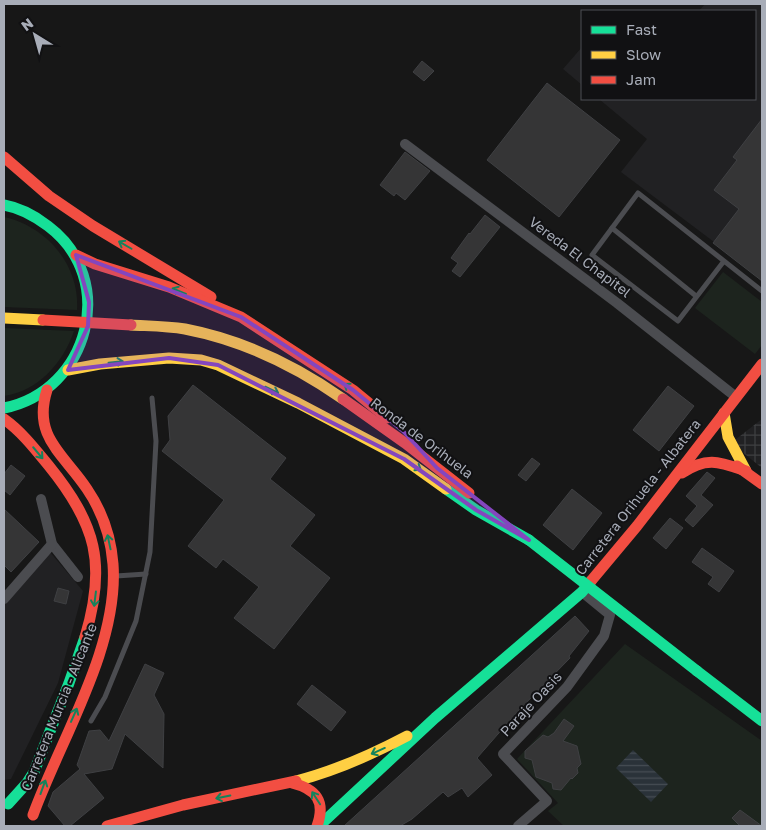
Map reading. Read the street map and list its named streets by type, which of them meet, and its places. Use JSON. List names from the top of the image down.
{
  "streets": {
    "main road": ["Ronda de Orihuela", "Carretera Orihuela - Albatera", "Carretera Murcia - Alicante"],
    "street": ["Vereda El Chapitel", "Paraje Oasis"]
  },
  "crossings": [
    ["Vereda El Chapitel", "Carretera Orihuela - Albatera"],
    ["Carretera Orihuela - Albatera", "Paraje Oasis"]
  ],
  "legend": ["Fast", "Slow", "Jam"],
  "north": "top left"
}
